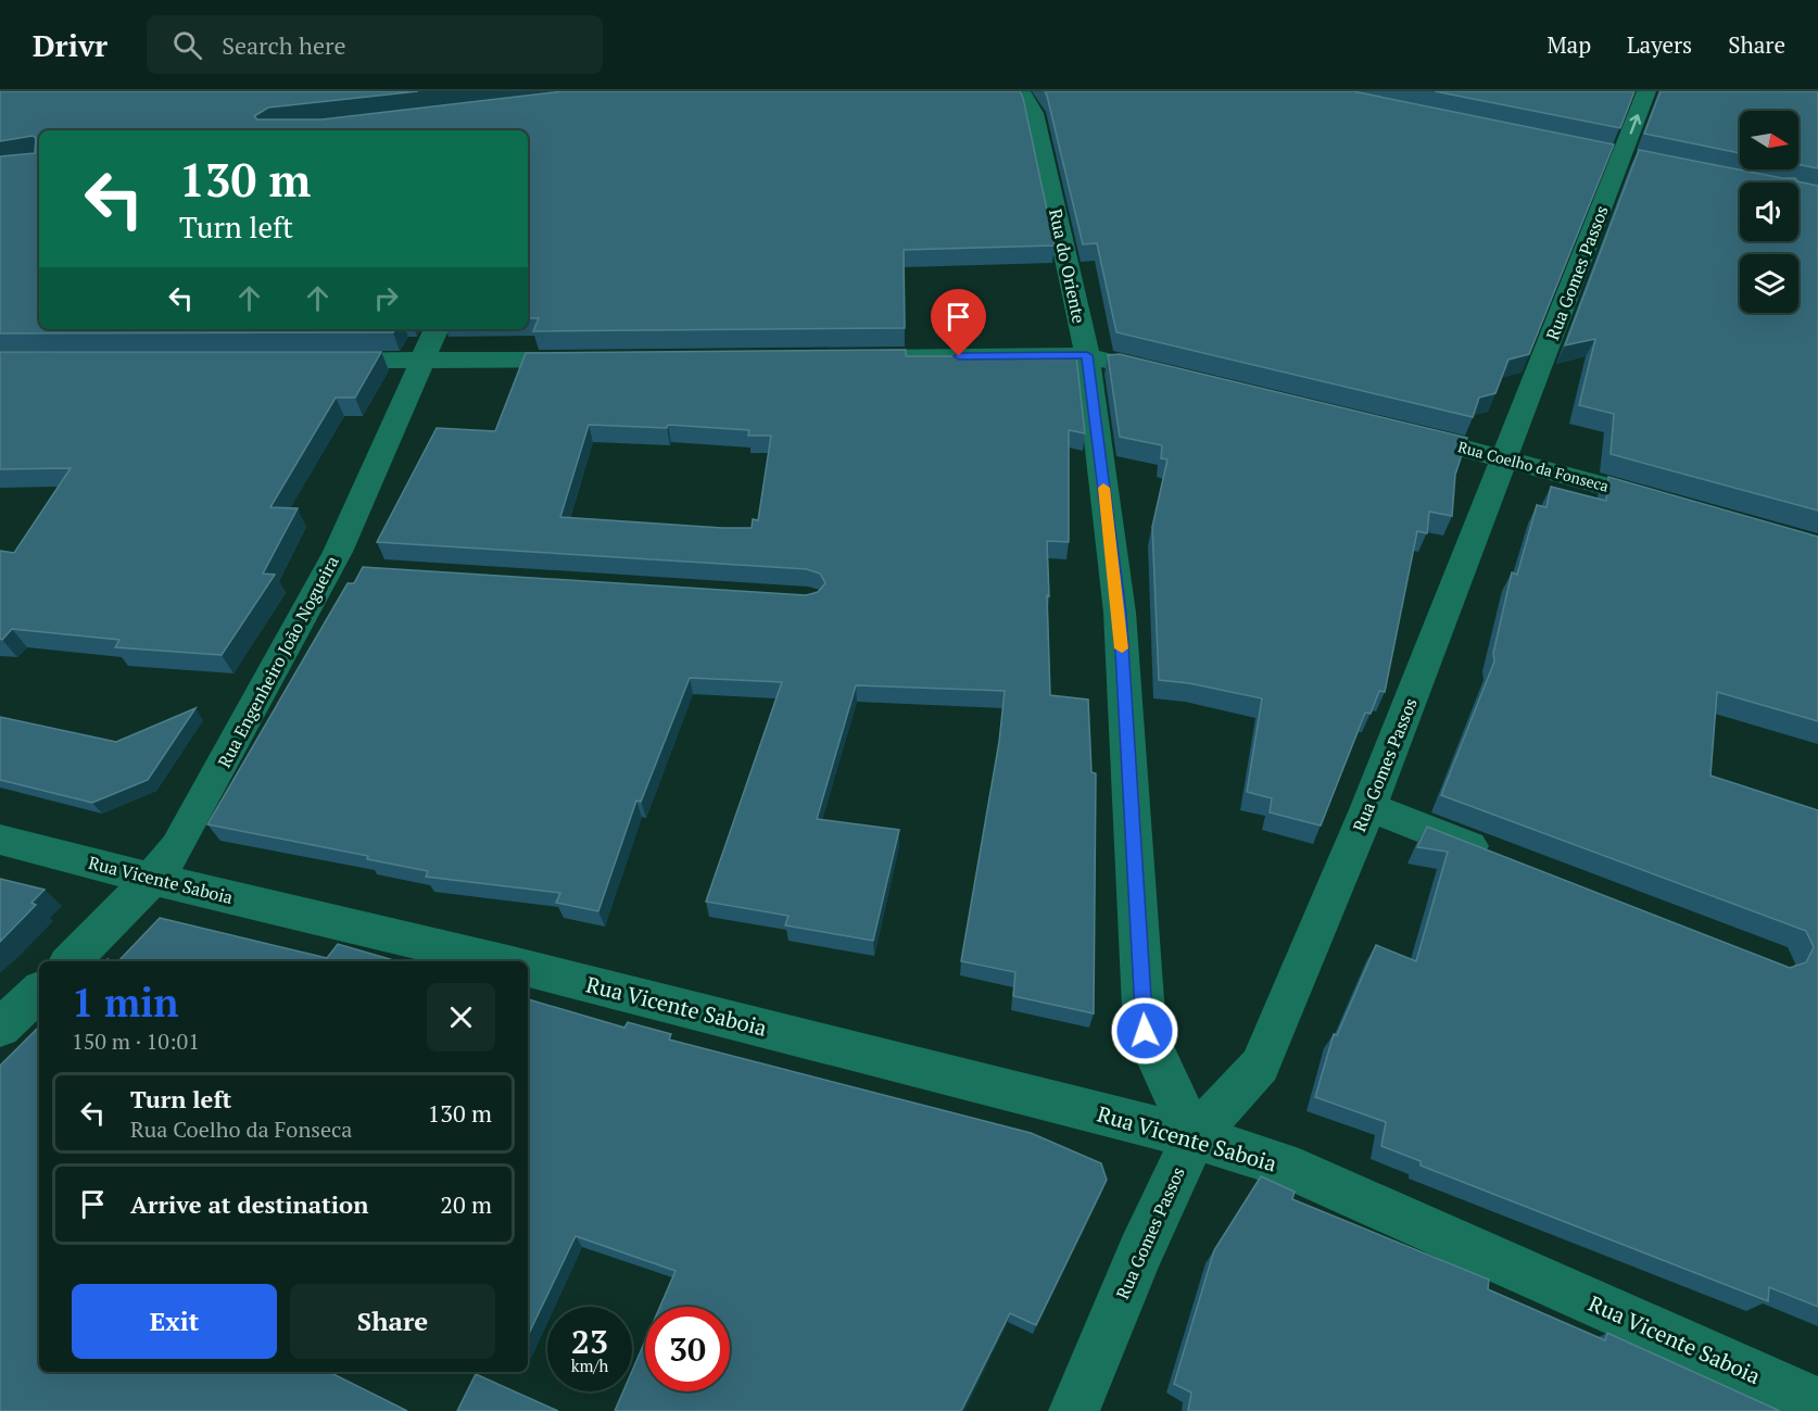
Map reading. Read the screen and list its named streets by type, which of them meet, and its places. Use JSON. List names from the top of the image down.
{
  "streets": {
    "street": [
      "Rua do Oriente",
      "Rua Gomes Passos",
      "Rua Coelho da Fonseca",
      "Rua Engenheiro João Nogueira",
      "Rua Vicente Saboia"
    ]
  },
  "crossings": [
    ["Rua do Oriente", "Rua Gomes Passos"],
    ["Rua do Oriente", "Rua Vicente Saboia"],
    ["Rua Gomes Passos", "Rua Coelho da Fonseca"],
    ["Rua Gomes Passos", "Rua Vicente Saboia"],
    ["Rua Engenheiro João Nogueira", "Rua Vicente Saboia"]
  ],
  "north": "right",
  "page": {
    "header": "Drivr",
    "search": "Search here",
    "nav": ["Map", "Layers", "Share"],
    "turn": ["130 m", "Turn left"],
    "heading": ["1 min", "150 m · 10:01"],
    "list": [
      {
        "name": "Turn left",
        "note": "Rua Coelho da Fonseca",
        "value": "130 m"
      },
      {
        "name": "Arrive at destination",
        "value": "20 m"
      }
    ],
    "buttons": ["Exit", "Share"],
    "speed": "23 km/h",
    "limit": "30"
  }
}
